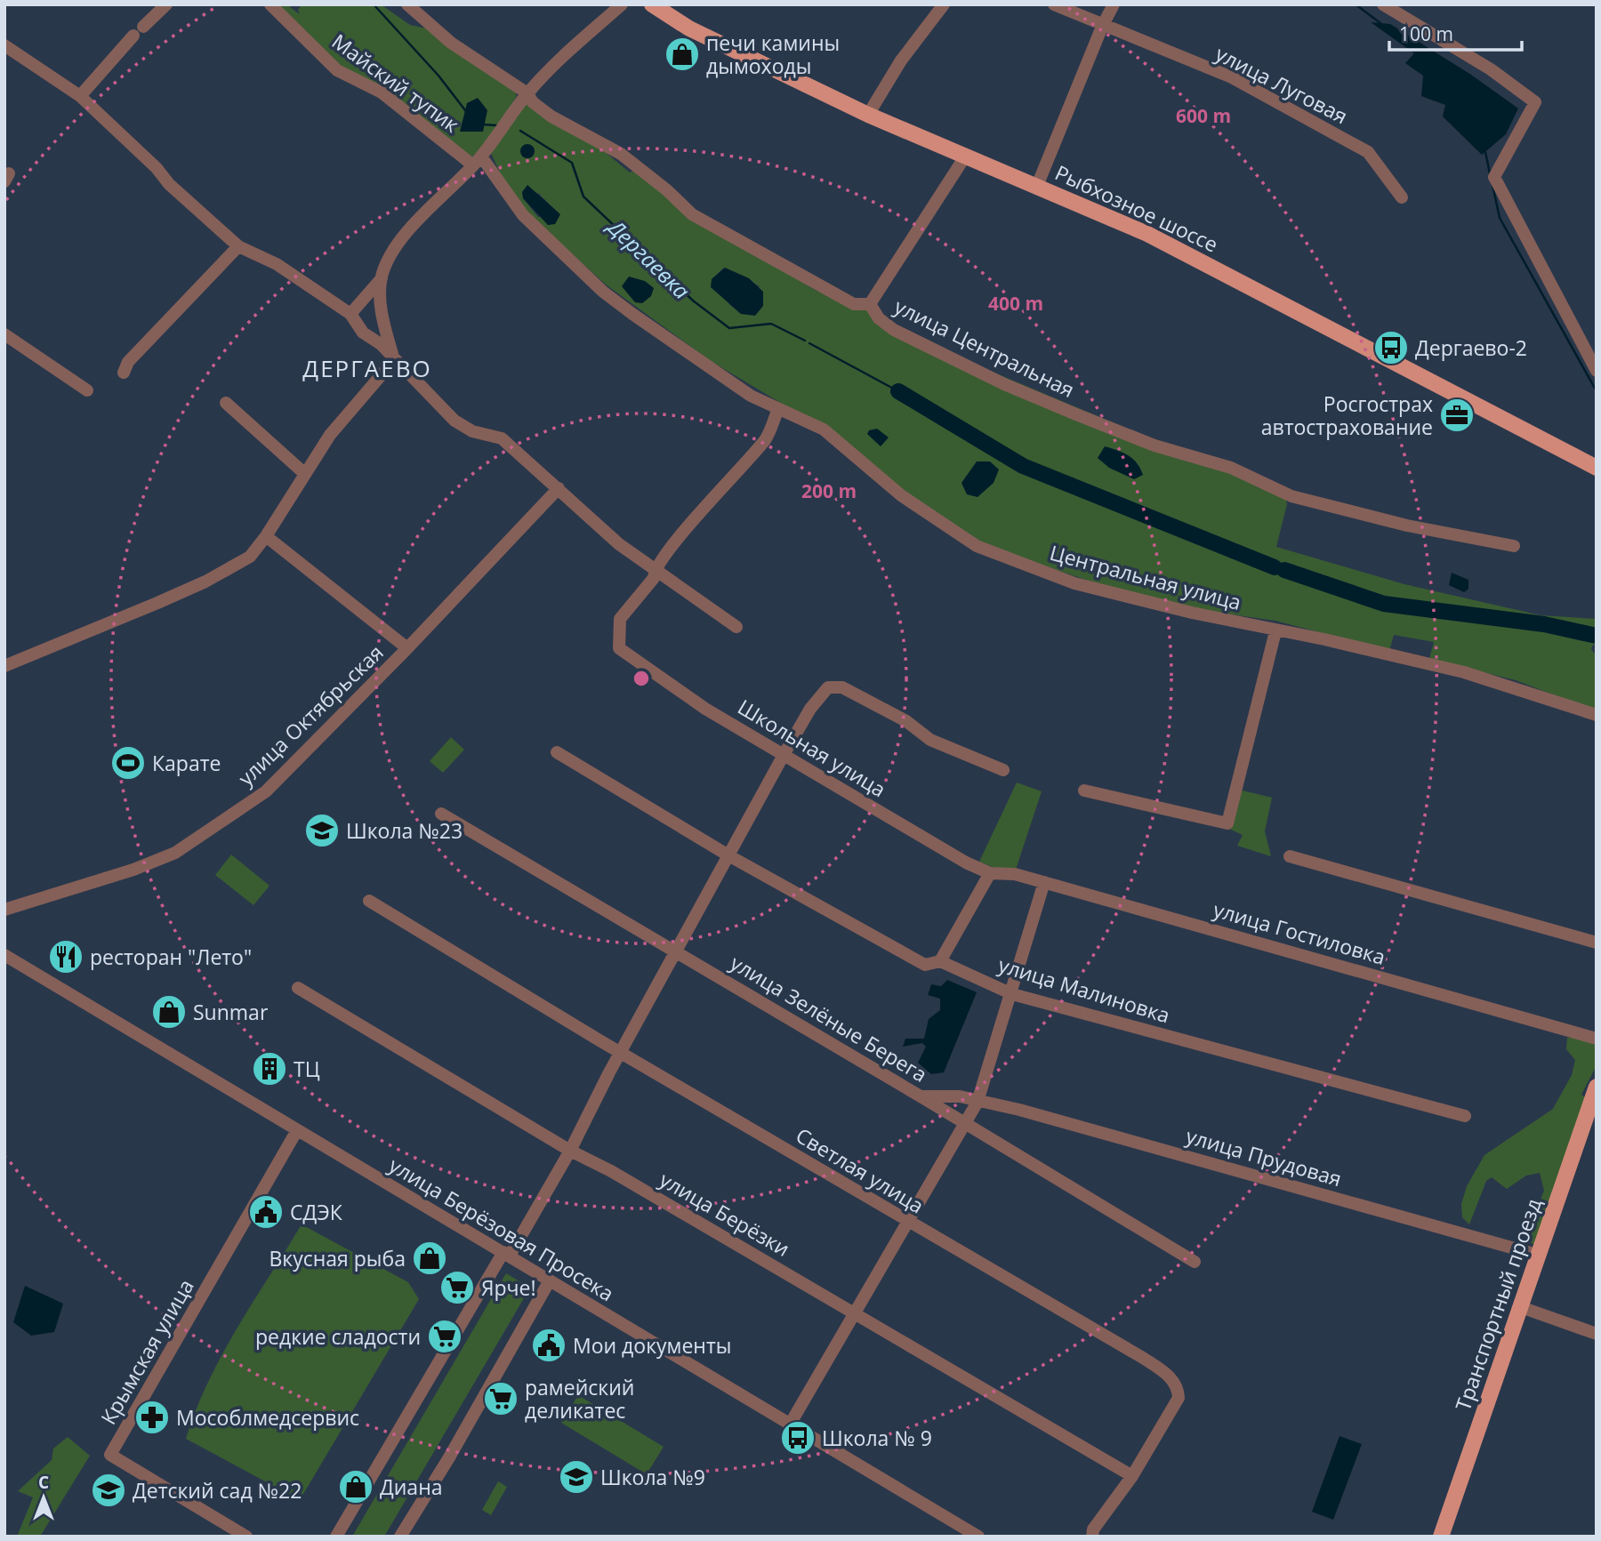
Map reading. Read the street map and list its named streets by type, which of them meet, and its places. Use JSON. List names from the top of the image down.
{
  "streets": {
    "main road": ["Рыбхозное шоссе", "Транспортный проезд"],
    "street": [
      "Майский тупик",
      "улица Луговая",
      "улица Центральная",
      "Центральная улица",
      "улица Октябрьская",
      "Школьная улица",
      "улица Гостиловка",
      "улица Малиновка",
      "улица Зелёные Берега",
      "улица Прудовая",
      "Светлая улица",
      "улица Берёзки",
      "улица Берёзовая Просека",
      "Крымская улица"
    ]
  },
  "crossings": [
    ["Майский тупик", "Центральная улица"],
    ["Школьная улица", "улица Гостиловка"],
    ["улица Зелёные Берега", "улица Прудовая"],
    ["улица Прудовая", "Транспортный проезд"],
    ["Светлая улица", "улица Берёзки"],
    ["улица Берёзовая Просека", "Крымская улица"]
  ],
  "districts": ["ДЕРГАЕВО"],
  "water": ["Дергаевка"],
  "places": {
    "shop": [
      "печи камины дымоходы",
      "Sunmar",
      "Вкусная рыба",
      "Диана"
    ],
    "bus stop": ["Дергаево-2", "Школа № 9"],
    "office": ["Росгострах автострахование"],
    "sports": ["Карате"],
    "school or university": ["Школа №23", "Школа №9", "Детский сад №22"],
    "restaurant": ["ресторан \"Лето\""],
    "building": ["ТЦ"],
    "public building": ["СДЭК", "Мои документы"],
    "supermarket": ["Ярче!", "редкие сладости", "рамейский деликатес"],
    "pharmacy": ["Мособлмедсервис"]
  },
  "scale_bar": "100 m",
  "north": "top",
  "rings": ["600 m", "400 m", "200 m"]
}
